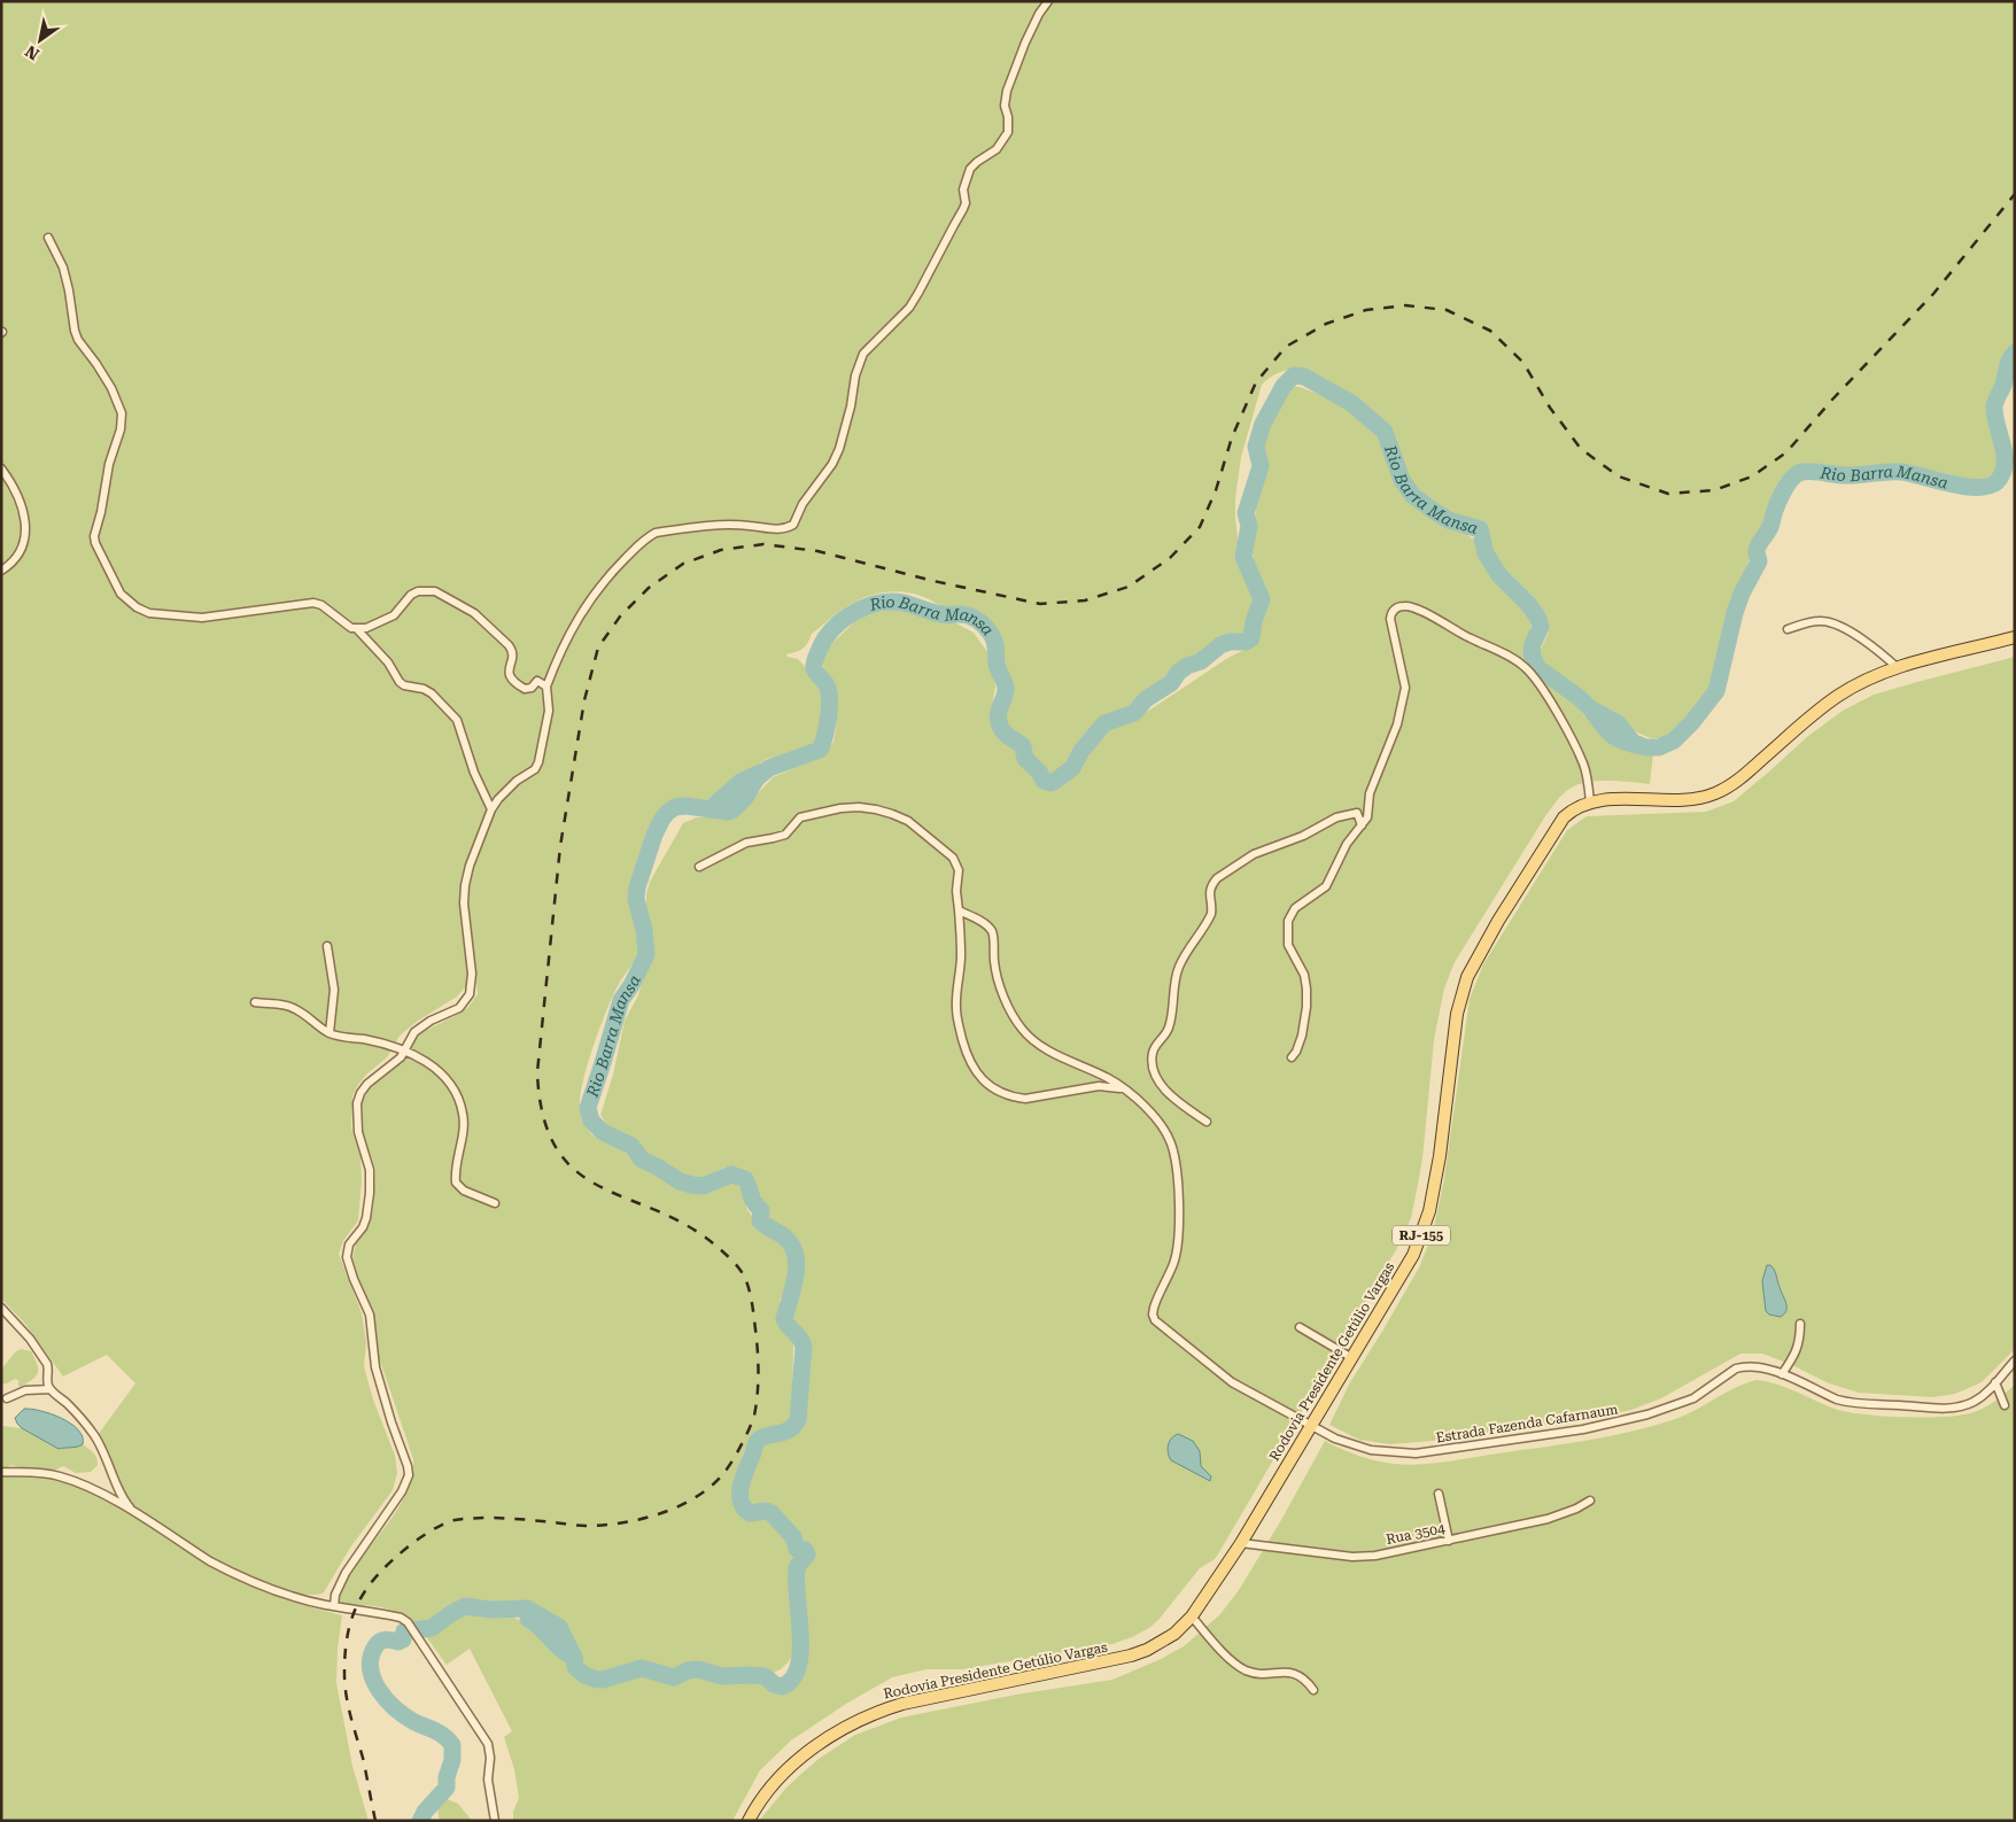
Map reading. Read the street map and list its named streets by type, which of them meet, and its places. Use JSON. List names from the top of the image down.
{
  "streets": {
    "main road": ["RJ-155", "Rodovia Presidente Getúlio Vargas"],
    "street": ["Estrada Fazenda Cafarnaum", "Rua 3504"]
  },
  "crossings": [
    ["Rodovia Presidente Getúlio Vargas", "Estrada Fazenda Cafarnaum"],
    ["Rodovia Presidente Getúlio Vargas", "Rua 3504"]
  ],
  "water": ["Rio Barra Mansa"],
  "north": "bottom left"
}
